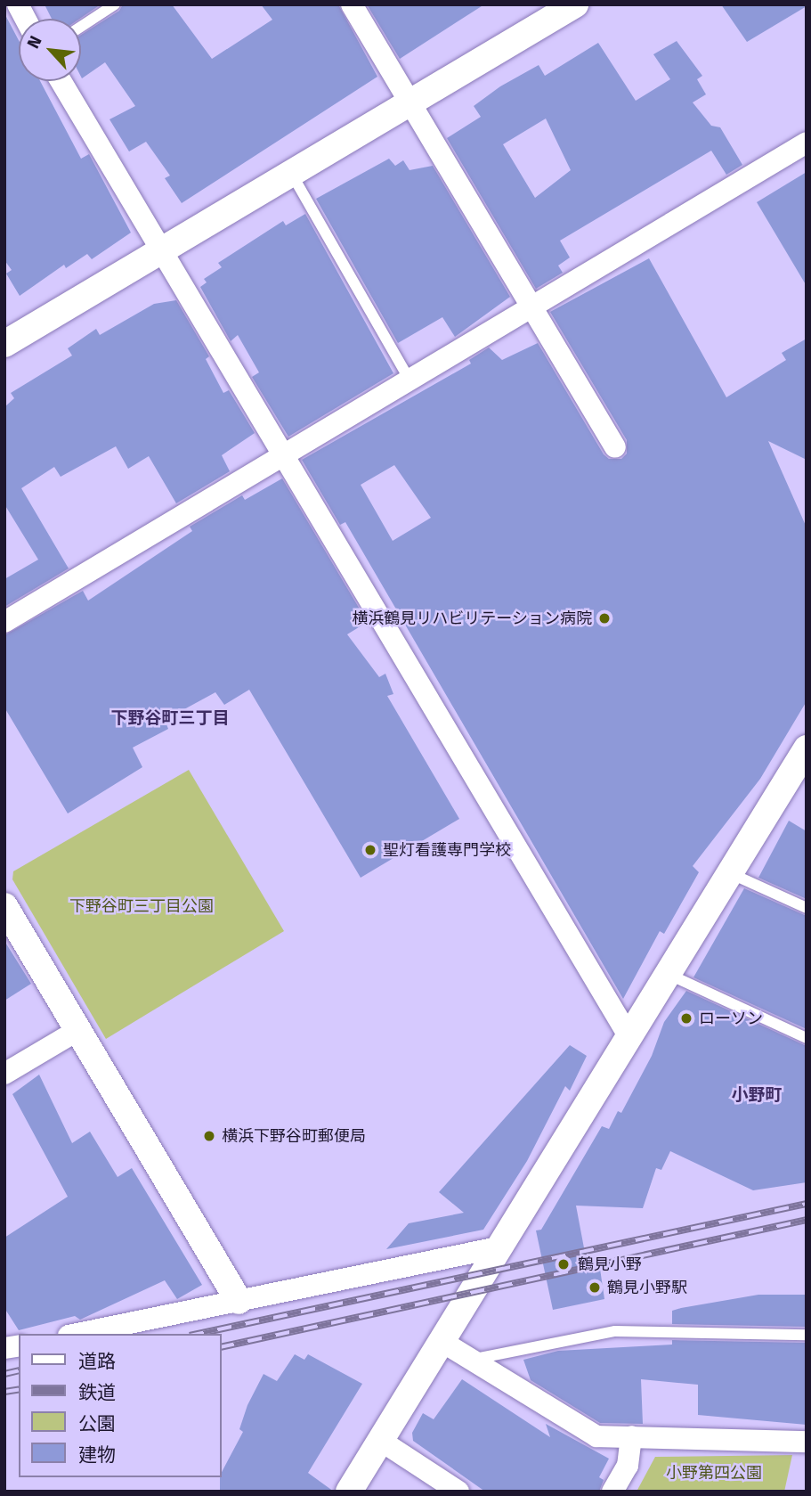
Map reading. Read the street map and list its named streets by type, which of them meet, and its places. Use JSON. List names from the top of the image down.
{
  "districts": ["下野谷町三丁目", "小野町"],
  "parks": ["下野谷町三丁目公園", "小野第四公園"],
  "places": [
    "横浜鶴見リハビリテーション病院",
    "聖灯看護専門学校",
    "ローソン",
    "横浜下野谷町郵便局",
    "鶴見小野",
    "鶴見小野駅"
  ],
  "legend": [
    "道路",
    "鉄道",
    "公園",
    "建物"
  ],
  "north": "top left"
}
